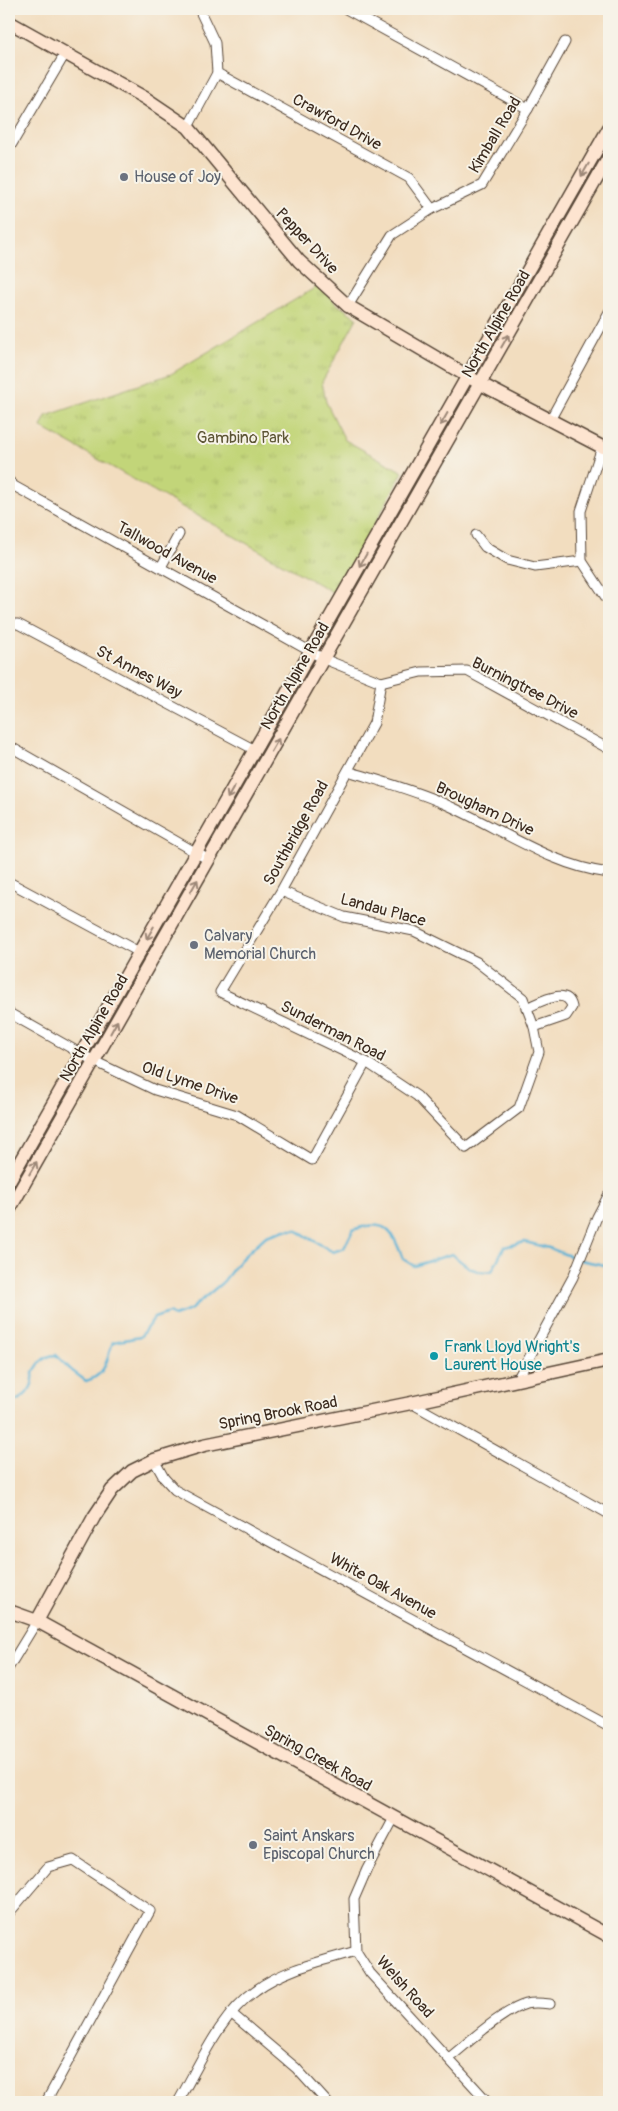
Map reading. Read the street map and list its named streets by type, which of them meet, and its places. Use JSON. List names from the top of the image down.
{
  "streets": {
    "main road": [
      "Pepper Drive",
      "North Alpine Road",
      "Spring Brook Road",
      "Spring Creek Road"
    ],
    "street": [
      "Crawford Drive",
      "Kimball Road",
      "Tallwood Avenue",
      "St Annes Way",
      "Burningtree Drive",
      "Brougham Drive",
      "Southbridge Road",
      "Landau Place",
      "Sunderman Road",
      "Old Lyme Drive",
      "White Oak Avenue",
      "Welsh Road"
    ]
  },
  "crossings": [
    ["Crawford Drive", "Kimball Road"],
    ["Kimball Road", "Pepper Drive"],
    ["Pepper Drive", "North Alpine Road"],
    ["North Alpine Road", "Tallwood Avenue"],
    ["North Alpine Road", "St Annes Way"],
    ["North Alpine Road", "Old Lyme Drive"],
    ["Burningtree Drive", "Southbridge Road"],
    ["Brougham Drive", "Southbridge Road"],
    ["Southbridge Road", "Landau Place"],
    ["Southbridge Road", "Sunderman Road"],
    ["Landau Place", "Sunderman Road"],
    ["Sunderman Road", "Old Lyme Drive"],
    ["Spring Brook Road", "White Oak Avenue"],
    ["Spring Brook Road", "Spring Creek Road"],
    ["Spring Creek Road", "Welsh Road"]
  ],
  "parks": ["Gambino Park"],
  "places": [
    "House of Joy",
    "Calvary Memorial Church",
    "Frank Lloyd Wright's Laurent House",
    "Saint Anskars Episcopal Church"
  ]
}
